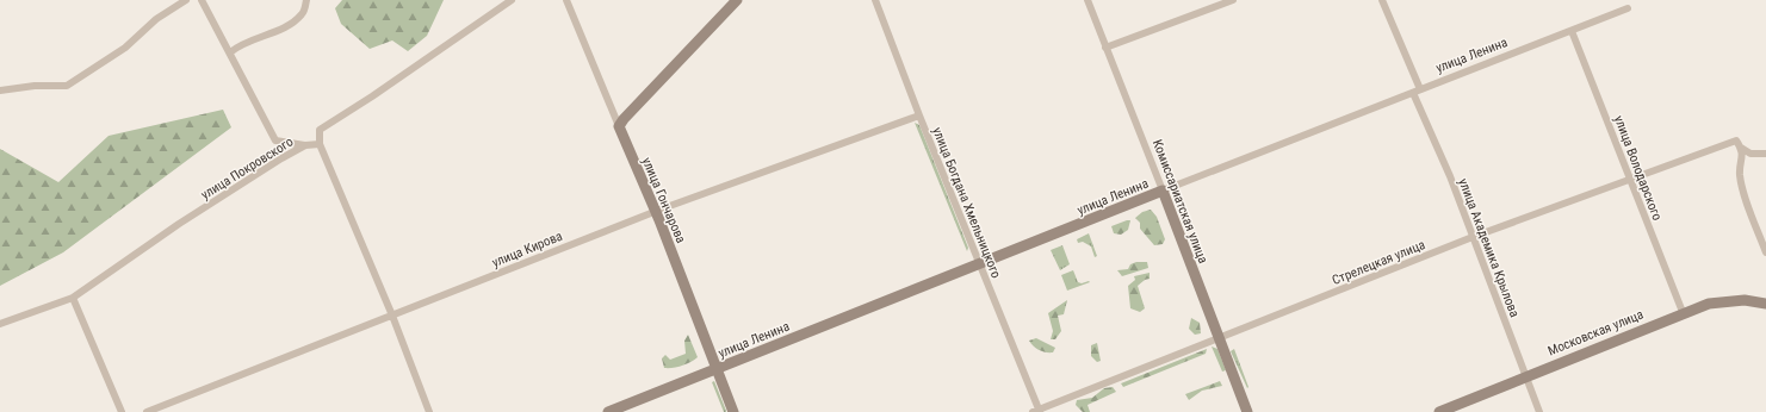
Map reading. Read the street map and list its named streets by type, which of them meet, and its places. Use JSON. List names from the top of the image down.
{
  "streets": {
    "street": [
      "улица Ленина",
      "улица Покровского",
      "улица Володарского",
      "улица Гончарова",
      "Комиссариатская улица",
      "улица Богдана Хмельницкого",
      "улица Академика Крылова",
      "улица Кирова",
      "Стрелецкая улица",
      "Московская улица"
    ]
  },
  "crossings": [
    ["улица Ленина", "улица Володарского"],
    ["улица Ленина", "улица Гончарова"],
    ["улица Ленина", "Комиссариатская улица"],
    ["улица Ленина", "улица Богдана Хмельницкого"],
    ["улица Ленина", "улица Академика Крылова"],
    ["улица Володарского", "Стрелецкая улица"],
    ["улица Володарского", "Московская улица"],
    ["улица Гончарова", "улица Кирова"],
    ["Комиссариатская улица", "Стрелецкая улица"],
    ["улица Богдана Хмельницкого", "улица Кирова"],
    ["улица Богдана Хмельницкого", "Стрелецкая улица"],
    ["улица Академика Крылова", "Стрелецкая улица"],
    ["улица Академика Крылова", "Московская улица"]
  ]
}
